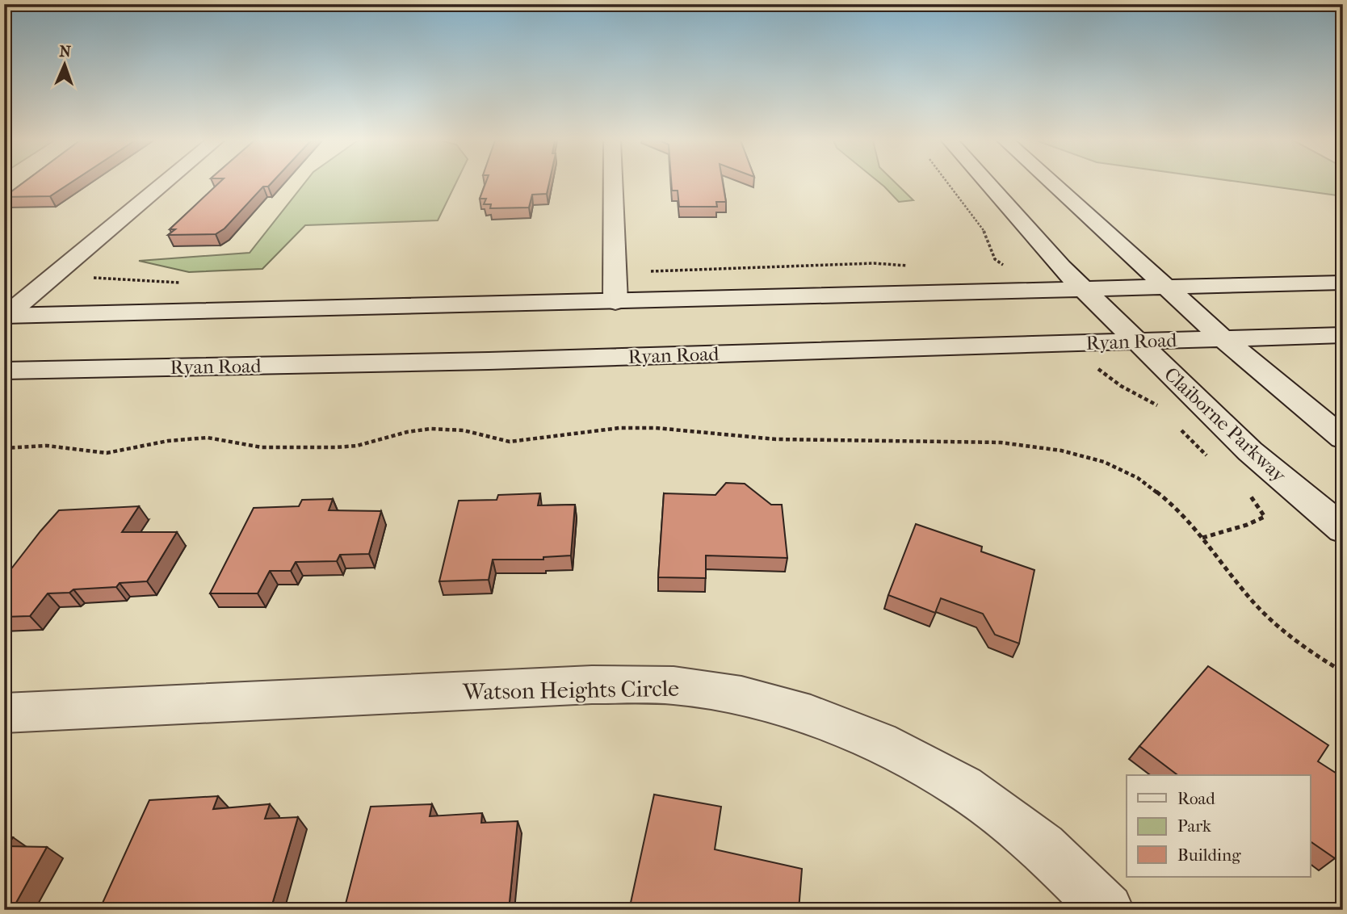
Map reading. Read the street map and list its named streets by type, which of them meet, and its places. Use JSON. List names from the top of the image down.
{
  "streets": {
    "main road": ["Ryan Road", "Claiborne Parkway", "Watson Heights Circle"]
  },
  "crossings": [
    ["Ryan Road", "Claiborne Parkway"]
  ],
  "legend": ["Road", "Park", "Building"],
  "north": "top"
}
